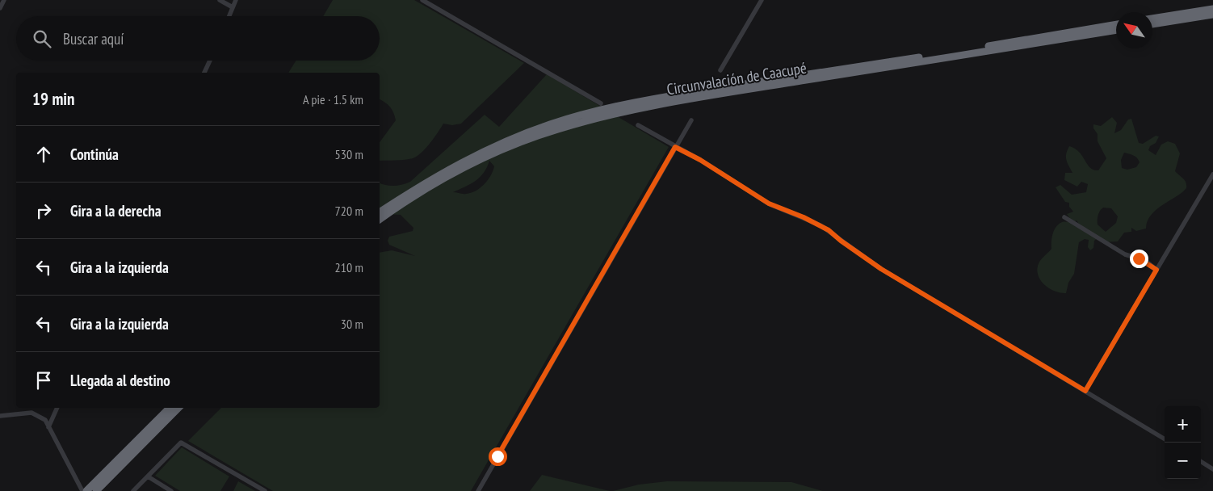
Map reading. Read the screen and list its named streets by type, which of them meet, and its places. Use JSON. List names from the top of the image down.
{
  "streets": {
    "highway": ["Circunvalación de Caacupé"]
  },
  "north": "top left",
  "page": {
    "search": "Buscar aquí",
    "heading": ["19 min", "A pie · 1.5 km"],
    "list": [
      ["Continúa", "530 m"],
      ["Gira a la derecha", "720 m"],
      ["Gira a la izquierda", "210 m"],
      ["Gira a la izquierda", "30 m"],
      "Llegada al destino"
    ],
    "map_buttons": ["+", "−"]
  }
}
